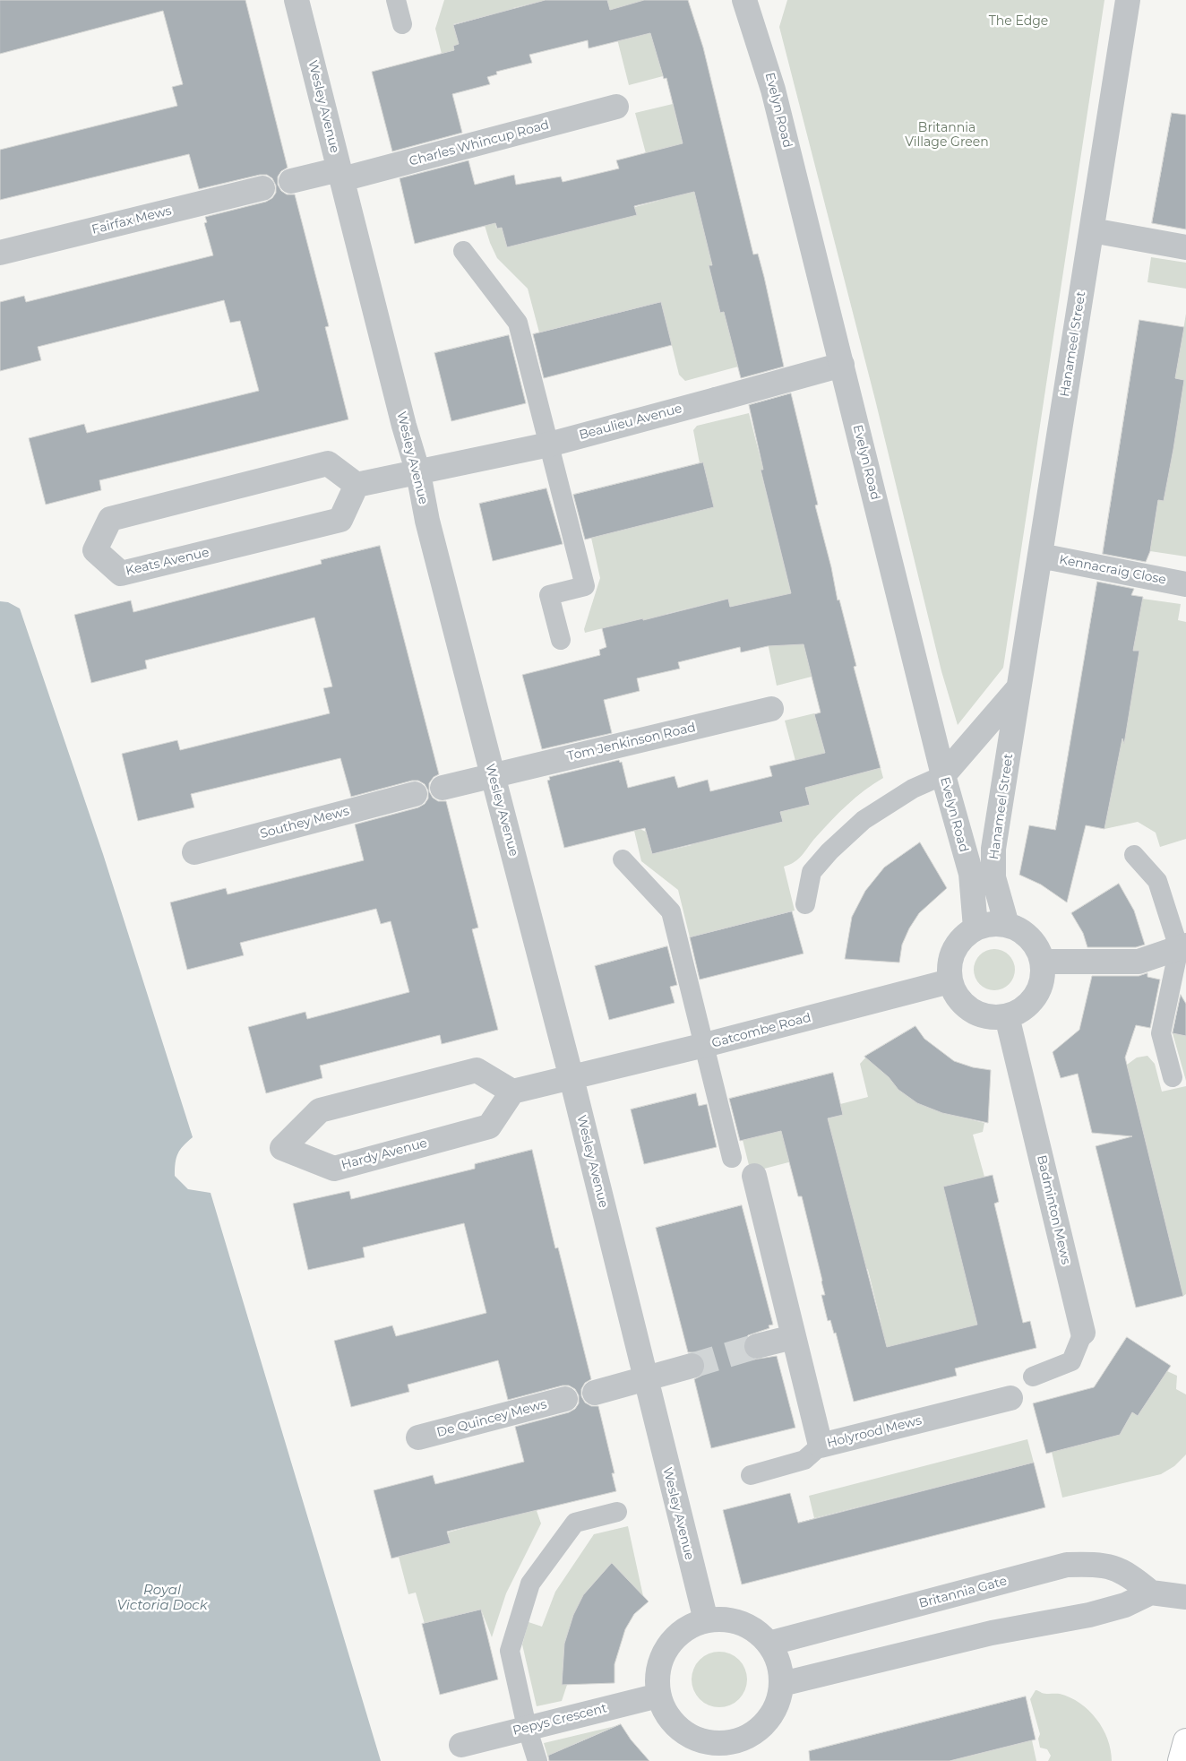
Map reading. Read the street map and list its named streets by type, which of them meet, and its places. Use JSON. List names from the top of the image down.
{
  "streets": {
    "street": [
      "Wesley Avenue",
      "Evelyn Road",
      "Charles Whincup Road",
      "Fairfax Mews",
      "Hanameel Street",
      "Beaulieu Avenue",
      "Keats Avenue",
      "Kennacraig Close",
      "Tom Jenkinson Road",
      "Southey Mews",
      "Gatcombe Road",
      "Hardy Avenue",
      "Badminton Mews",
      "De Quincey Mews",
      "Holyrood Mews",
      "Britannia Gate",
      "Pepys Crescent"
    ]
  },
  "crossings": [
    ["Wesley Avenue", "Charles Whincup Road"],
    ["Wesley Avenue", "Beaulieu Avenue"],
    ["Wesley Avenue", "Tom Jenkinson Road"],
    ["Wesley Avenue", "Gatcombe Road"],
    ["Wesley Avenue", "Britannia Gate"],
    ["Wesley Avenue", "Pepys Crescent"],
    ["Evelyn Road", "Hanameel Street"],
    ["Evelyn Road", "Beaulieu Avenue"],
    ["Evelyn Road", "Gatcombe Road"],
    ["Evelyn Road", "Badminton Mews"],
    ["Hanameel Street", "Kennacraig Close"],
    ["Hanameel Street", "Gatcombe Road"],
    ["Hanameel Street", "Badminton Mews"],
    ["Gatcombe Road", "Badminton Mews"],
    ["Britannia Gate", "Pepys Crescent"]
  ],
  "water": ["Royal Victoria Dock"],
  "parks": ["The Edge", "Britannia Village Green"]
}
